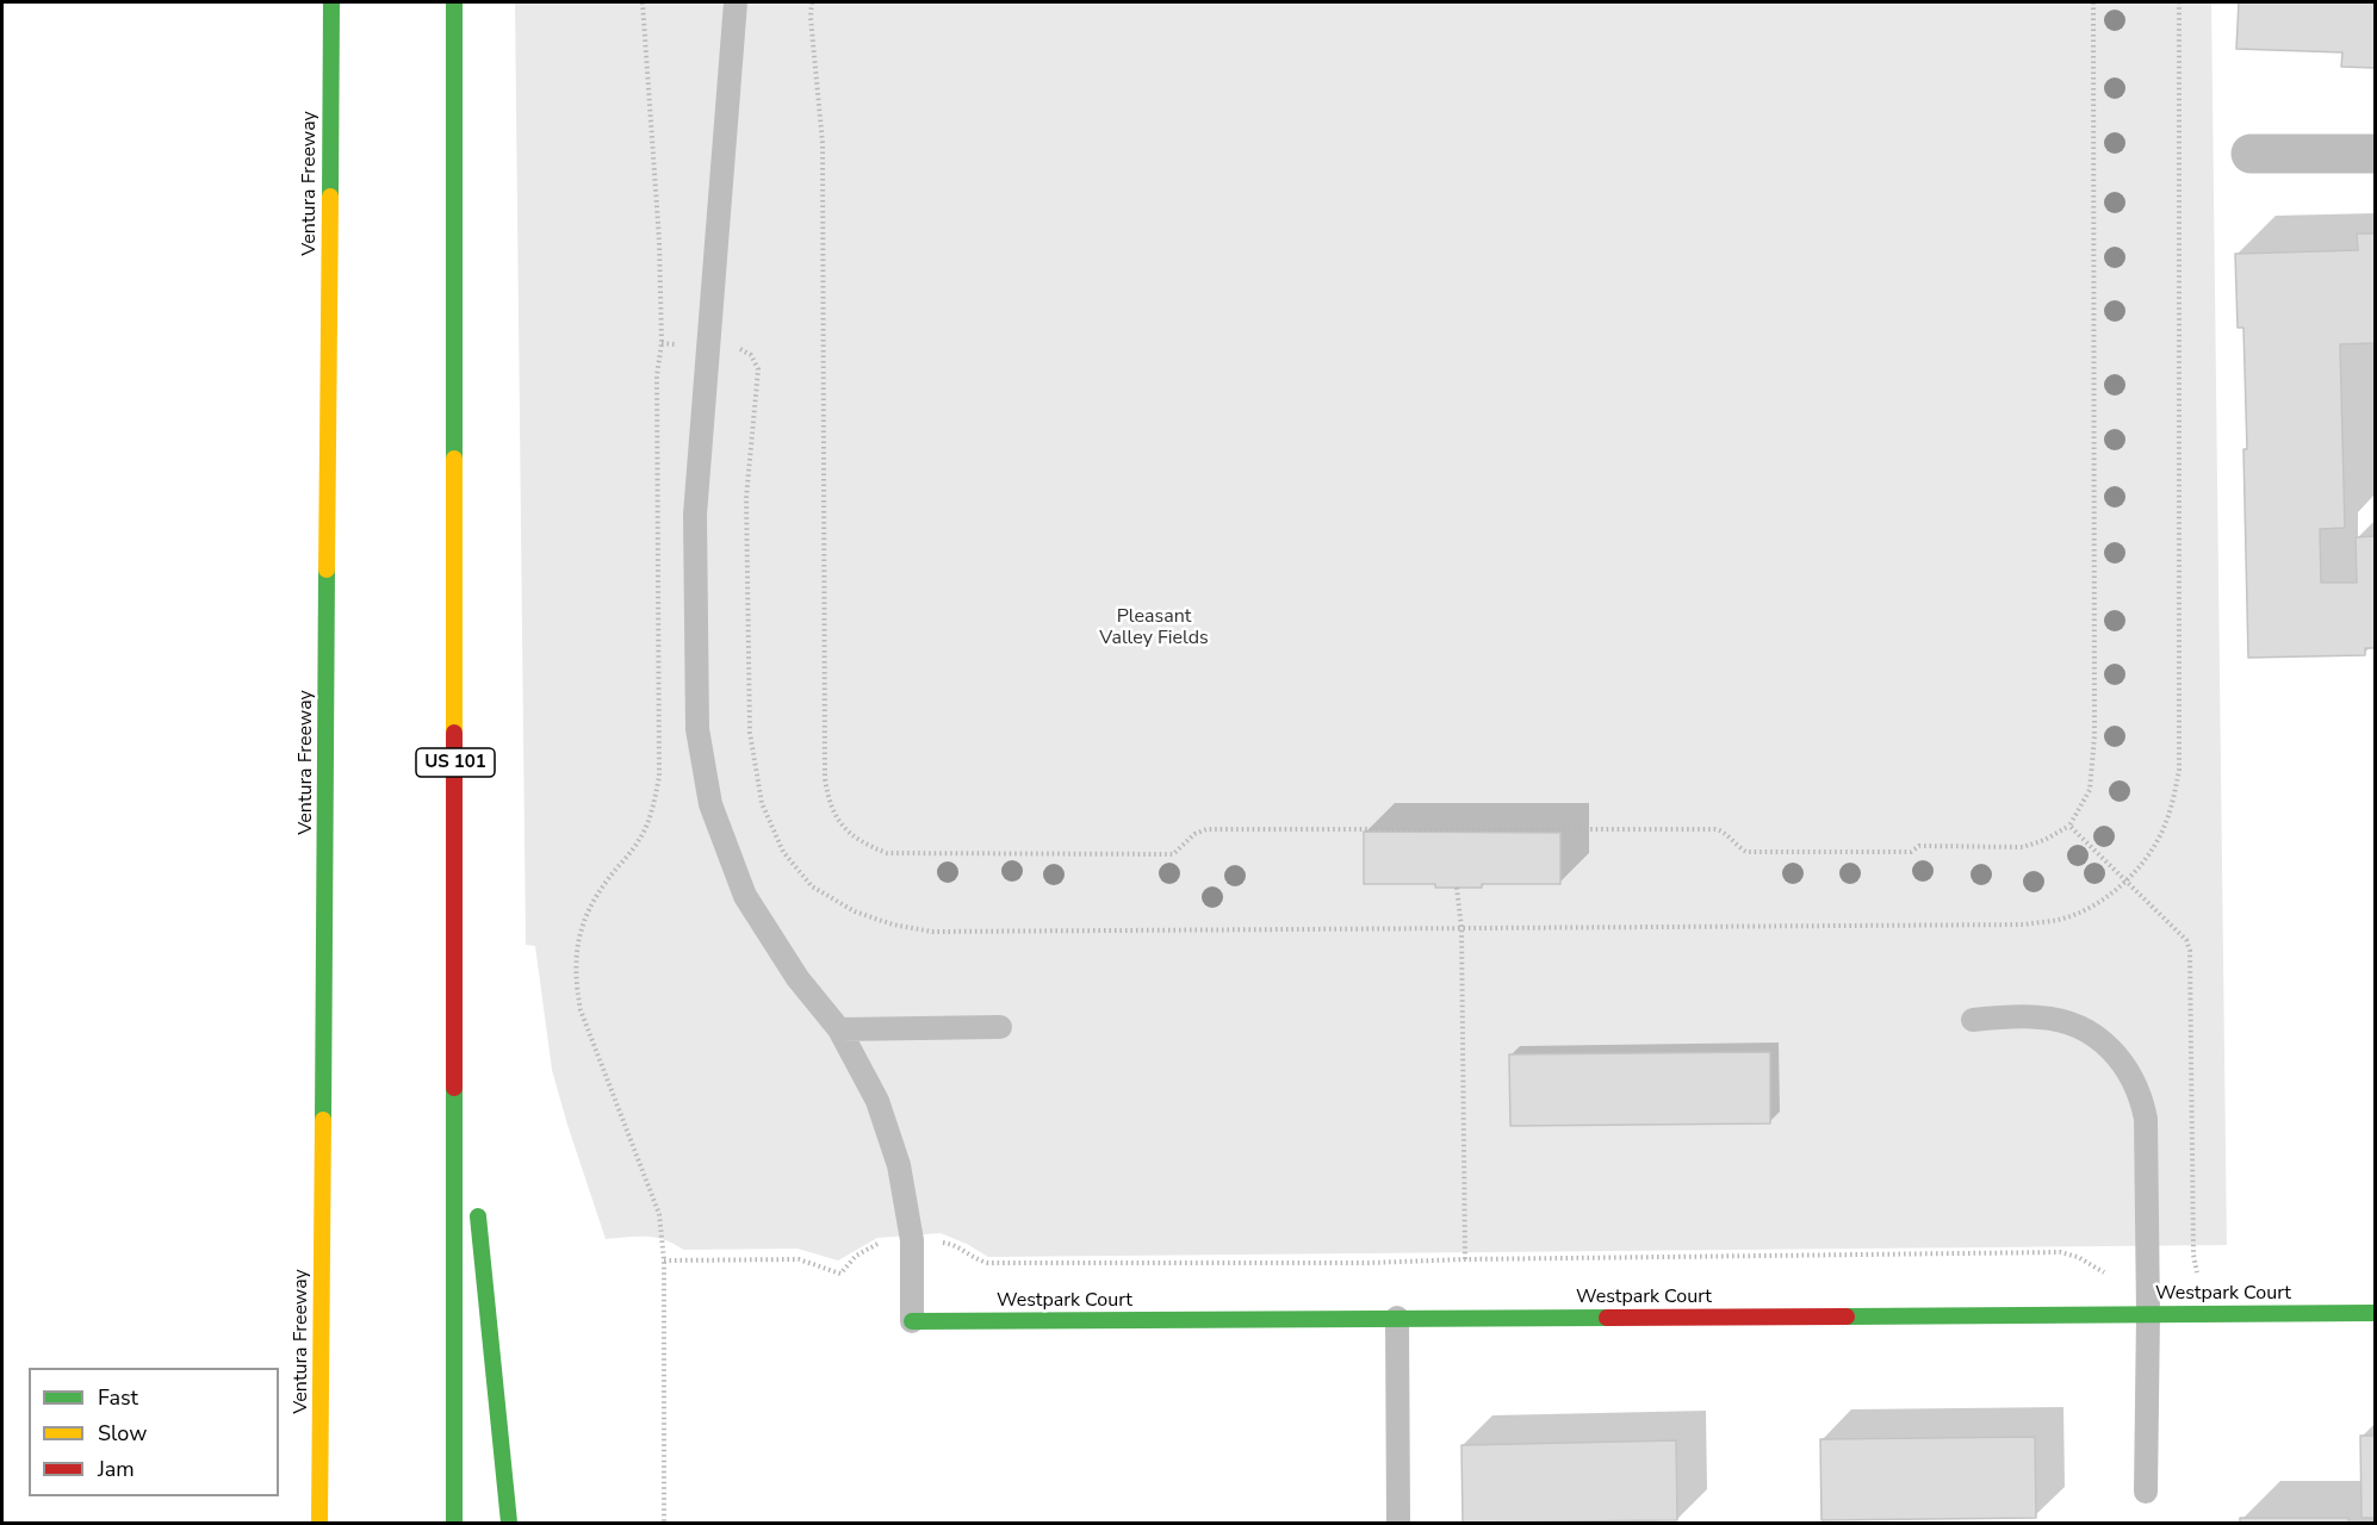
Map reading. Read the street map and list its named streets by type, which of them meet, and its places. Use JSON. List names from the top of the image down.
{
  "streets": {
    "main road": ["Ventura Freeway", "US 101", "Westpark Court"]
  },
  "parks": ["Pleasant Valley Fields"],
  "legend": ["Fast", "Slow", "Jam"]
}
